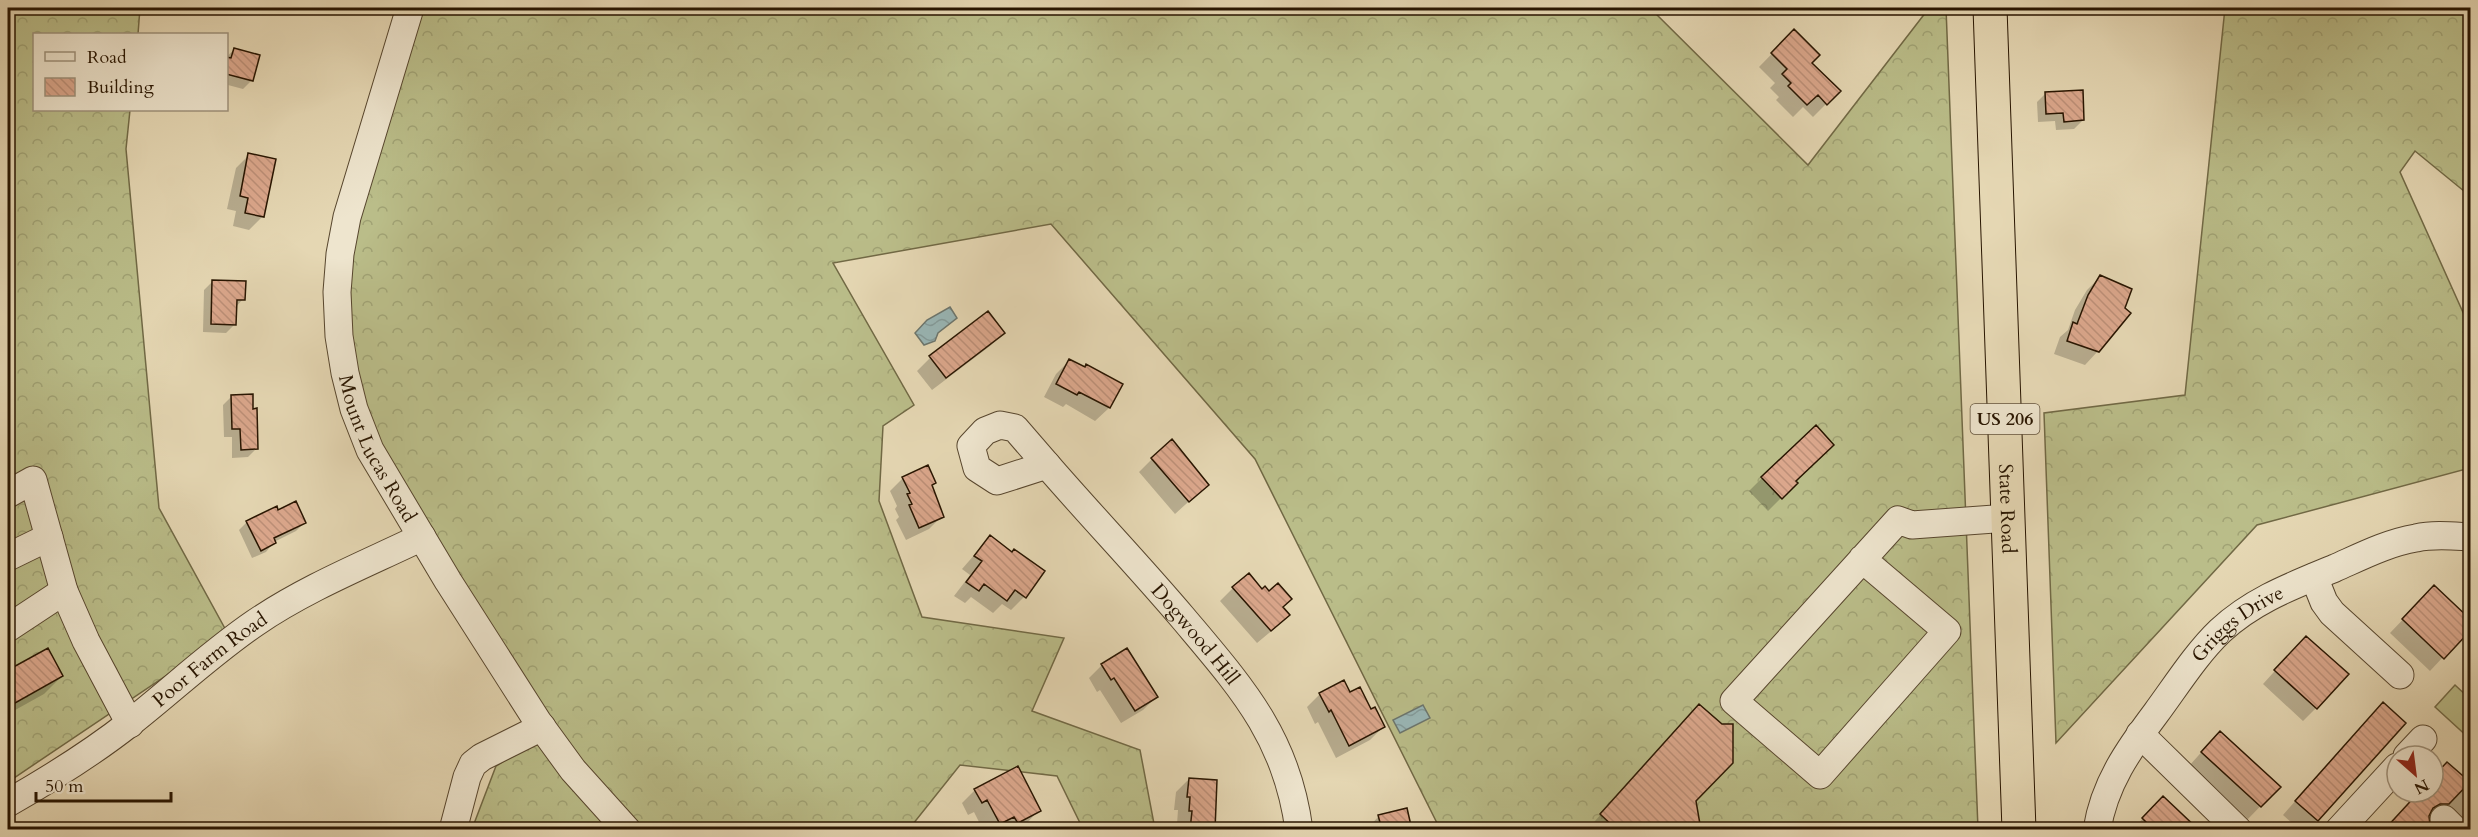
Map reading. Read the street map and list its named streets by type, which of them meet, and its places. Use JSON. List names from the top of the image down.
{
  "streets": {
    "highway": ["US 206", "State Road"],
    "street": [
      "Mount Lucas Road",
      "Griggs Drive",
      "Dogwood Hill",
      "Poor Farm Road"
    ]
  },
  "crossings": [
    ["Mount Lucas Road", "Poor Farm Road"]
  ],
  "legend": ["Road", "Building"],
  "scale_bar": "50 m",
  "north": "bottom right"
}
